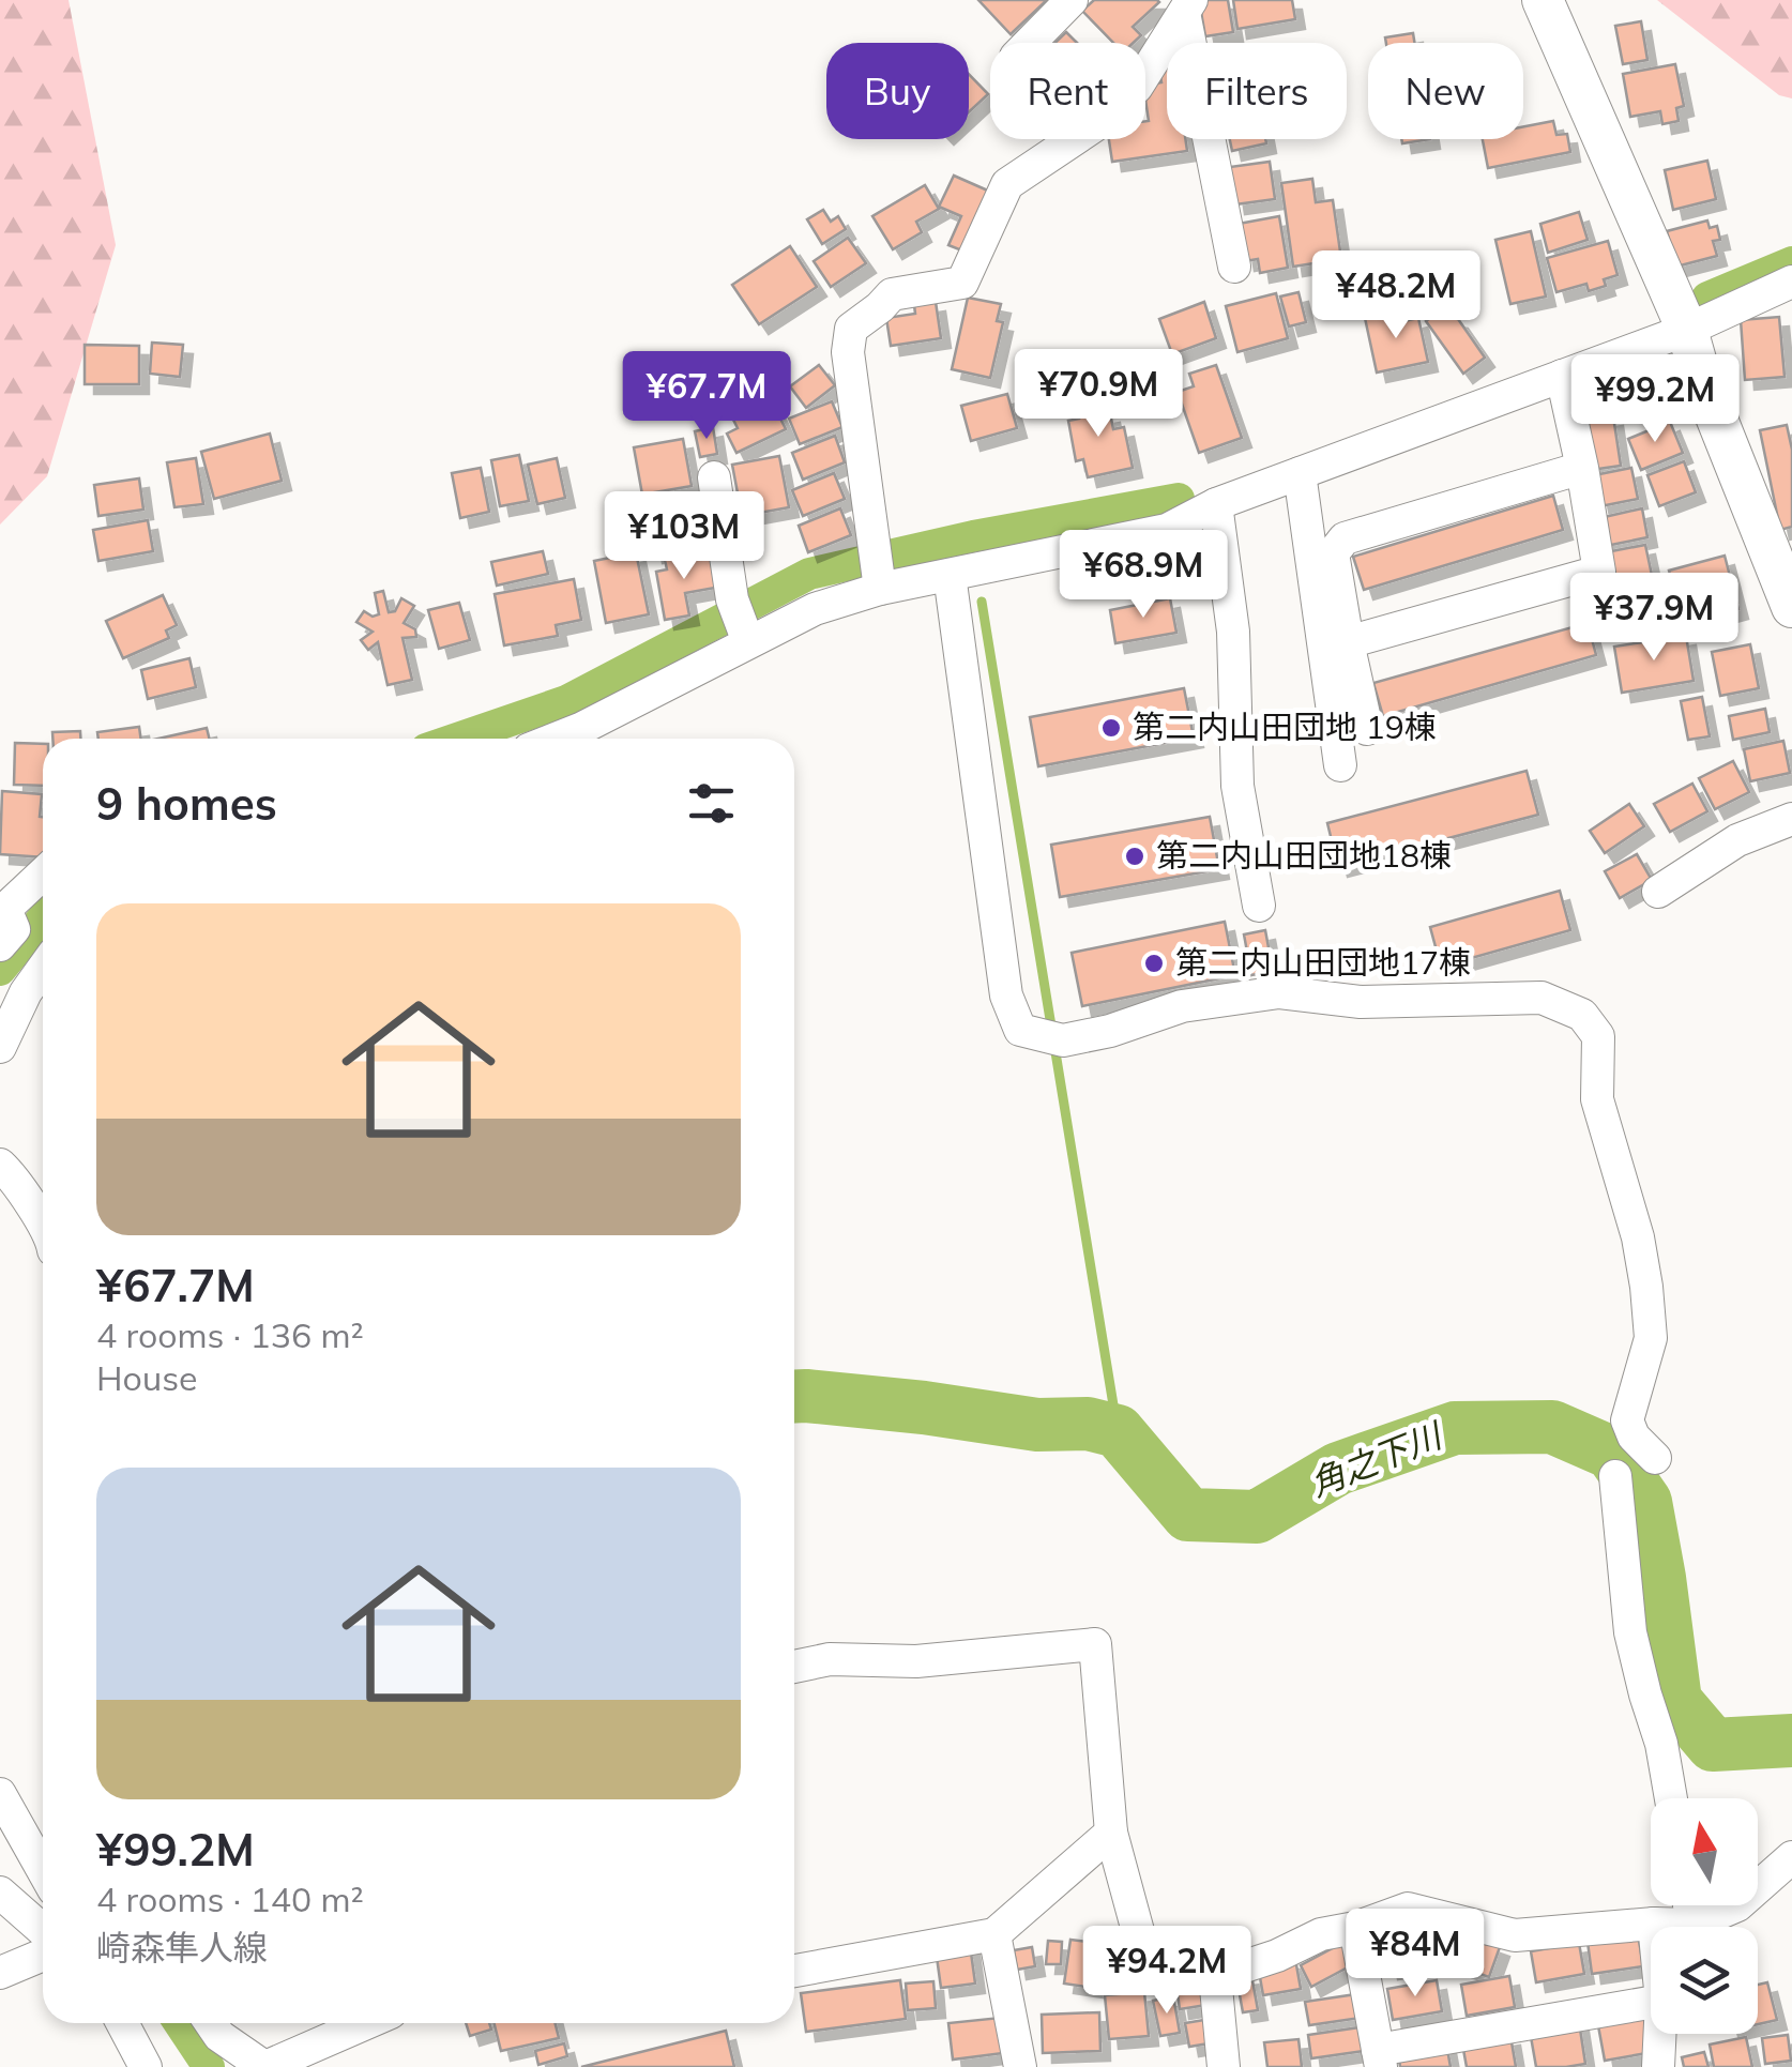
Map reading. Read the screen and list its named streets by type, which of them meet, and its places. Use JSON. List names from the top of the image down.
{
  "water": ["角之下川"],
  "places": ["第二内山田団地 19棟", "第二内山田団地18棟", "第二内山田団地17棟"],
  "north": "top",
  "page": {
    "chip": [
      "Buy",
      "Rent",
      "Filters",
      "New"
    ],
    "price": [
      "¥48.2M",
      "¥70.9M",
      "¥67.7M",
      "¥99.2M",
      "¥103M",
      "¥68.9M",
      "¥37.9M",
      "¥84M",
      "¥94.2M"
    ],
    "heading": "9 homes",
    "list": [
      {
        "name": "¥67.7M",
        "note": "4 rooms · 136 m² · House"
      },
      {
        "name": "¥99.2M",
        "note": "4 rooms · 140 m² · 崎森隼人線"
      }
    ]
  }
}
